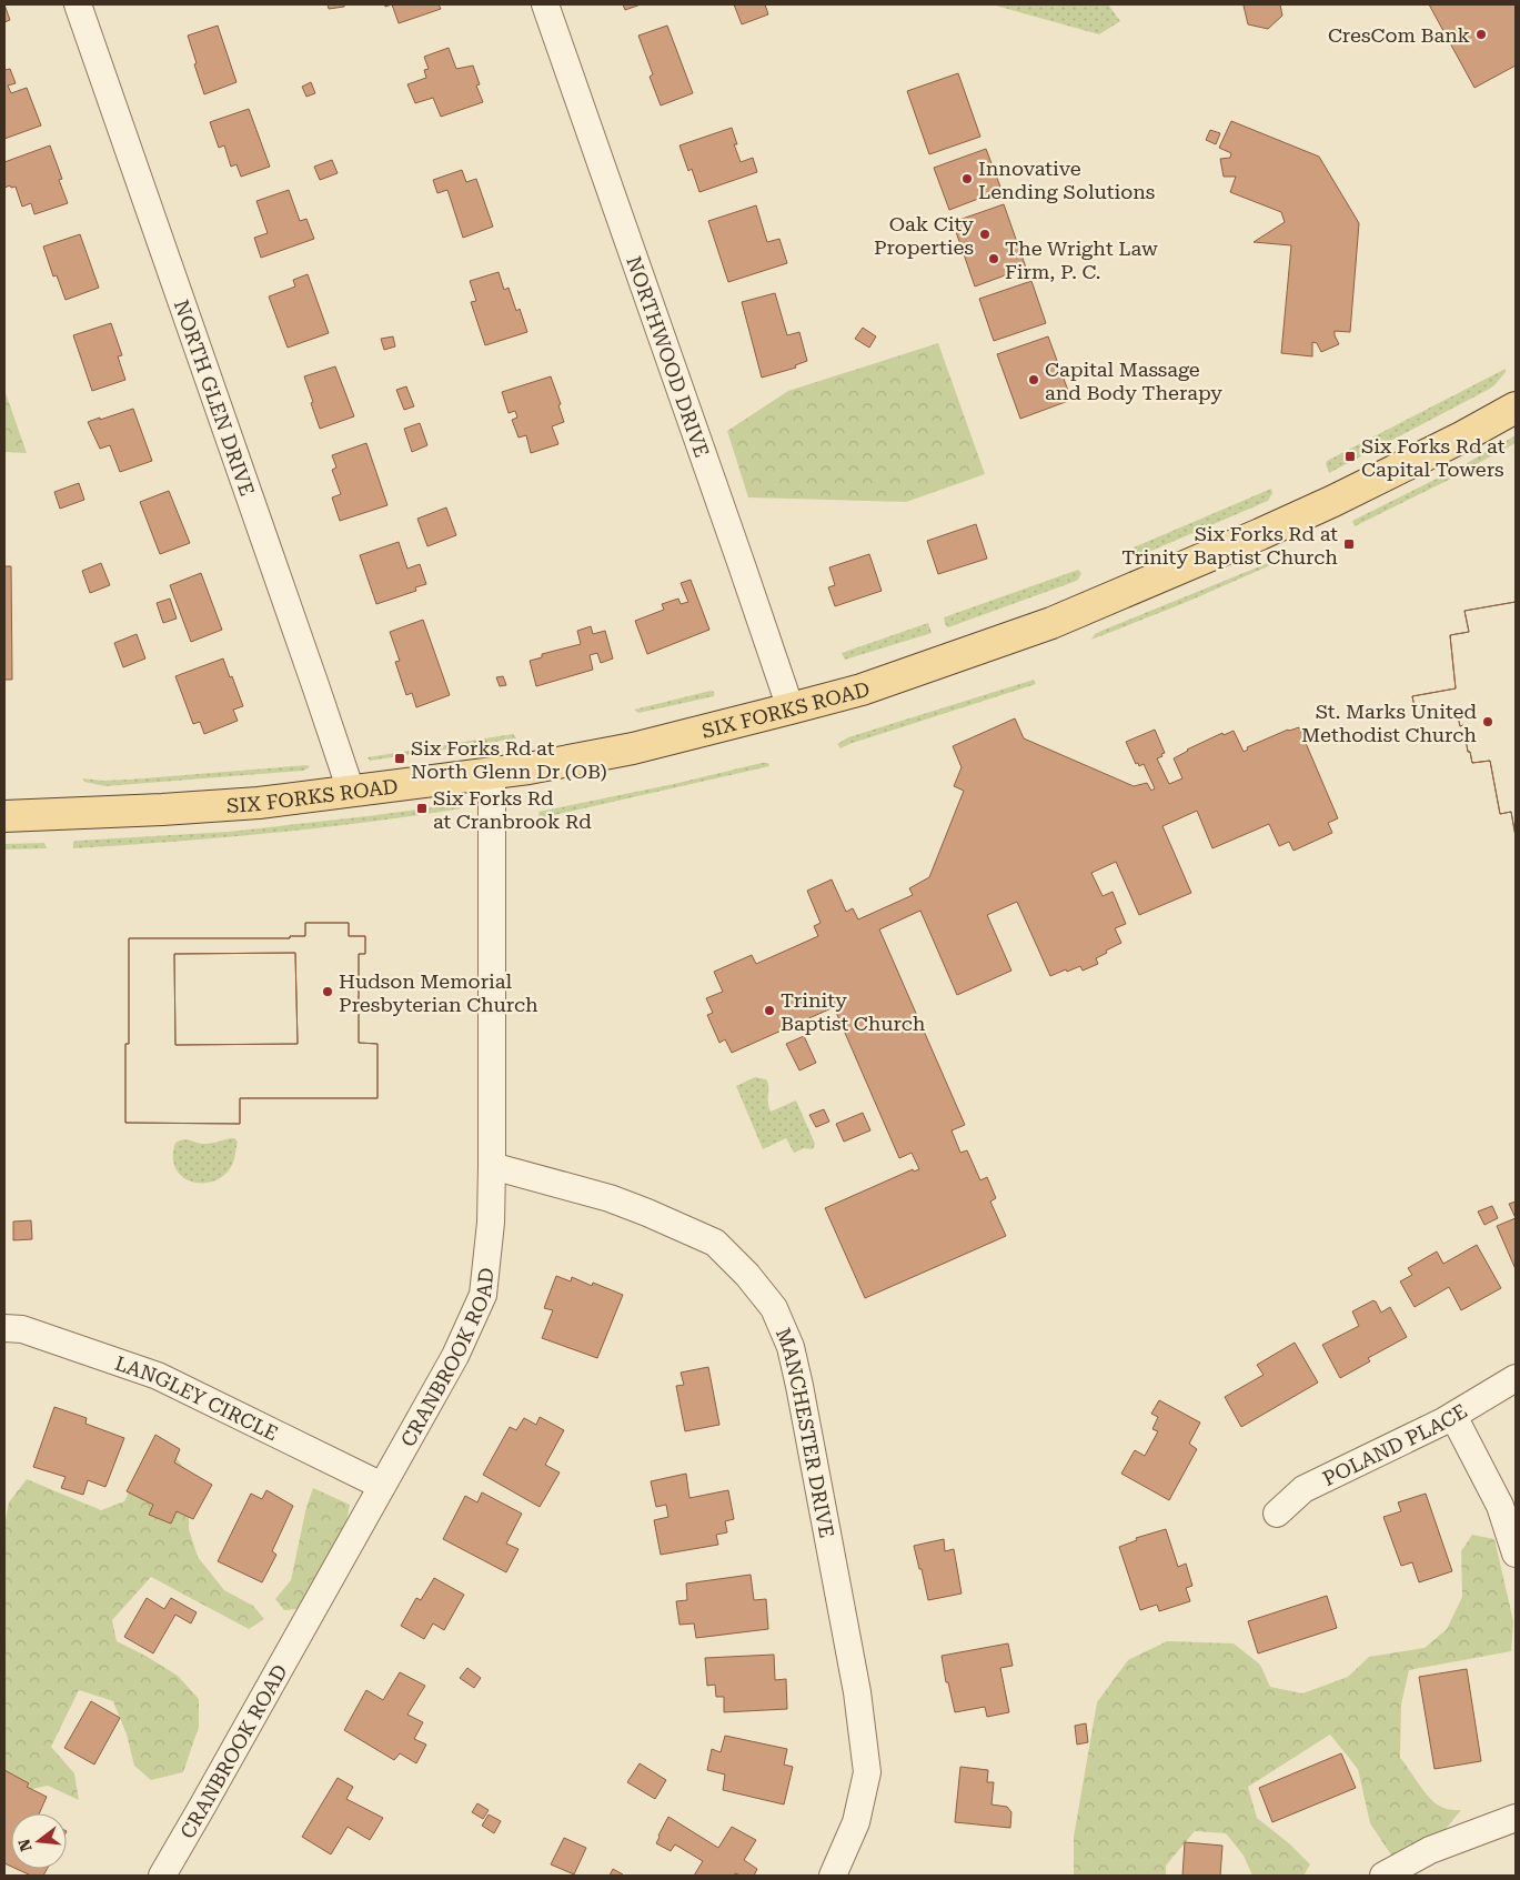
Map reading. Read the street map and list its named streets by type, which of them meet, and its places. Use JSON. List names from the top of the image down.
{
  "streets": {
    "main road": ["SIX FORKS ROAD"],
    "street": [
      "NORTHWOOD DRIVE",
      "NORTH GLEN DRIVE",
      "CRANBROOK ROAD",
      "LANGLEY CIRCLE",
      "MANCHESTER DRIVE",
      "POLAND PLACE"
    ]
  },
  "crossings": [
    ["NORTHWOOD DRIVE", "SIX FORKS ROAD"],
    ["NORTH GLEN DRIVE", "SIX FORKS ROAD"],
    ["SIX FORKS ROAD", "CRANBROOK ROAD"],
    ["CRANBROOK ROAD", "LANGLEY CIRCLE"],
    ["CRANBROOK ROAD", "MANCHESTER DRIVE"]
  ],
  "places": {
    "other": [
      "CresCom Bank",
      "Innovative Lending Solutions",
      "Oak City Properties",
      "The Wright Law Firm, P. C.",
      "Capital Massage and Body Therapy",
      "St. Marks United Methodist Church",
      "Hudson Memorial Presbyterian Church",
      "Trinity Baptist Church"
    ],
    "transit": [
      "Six Forks Rd at Capital Towers",
      "Six Forks Rd at Trinity Baptist Church",
      "Six Forks Rd at North Glenn Dr (OB)",
      "Six Forks Rd at Cranbrook Rd"
    ]
  },
  "north": "left"
}
